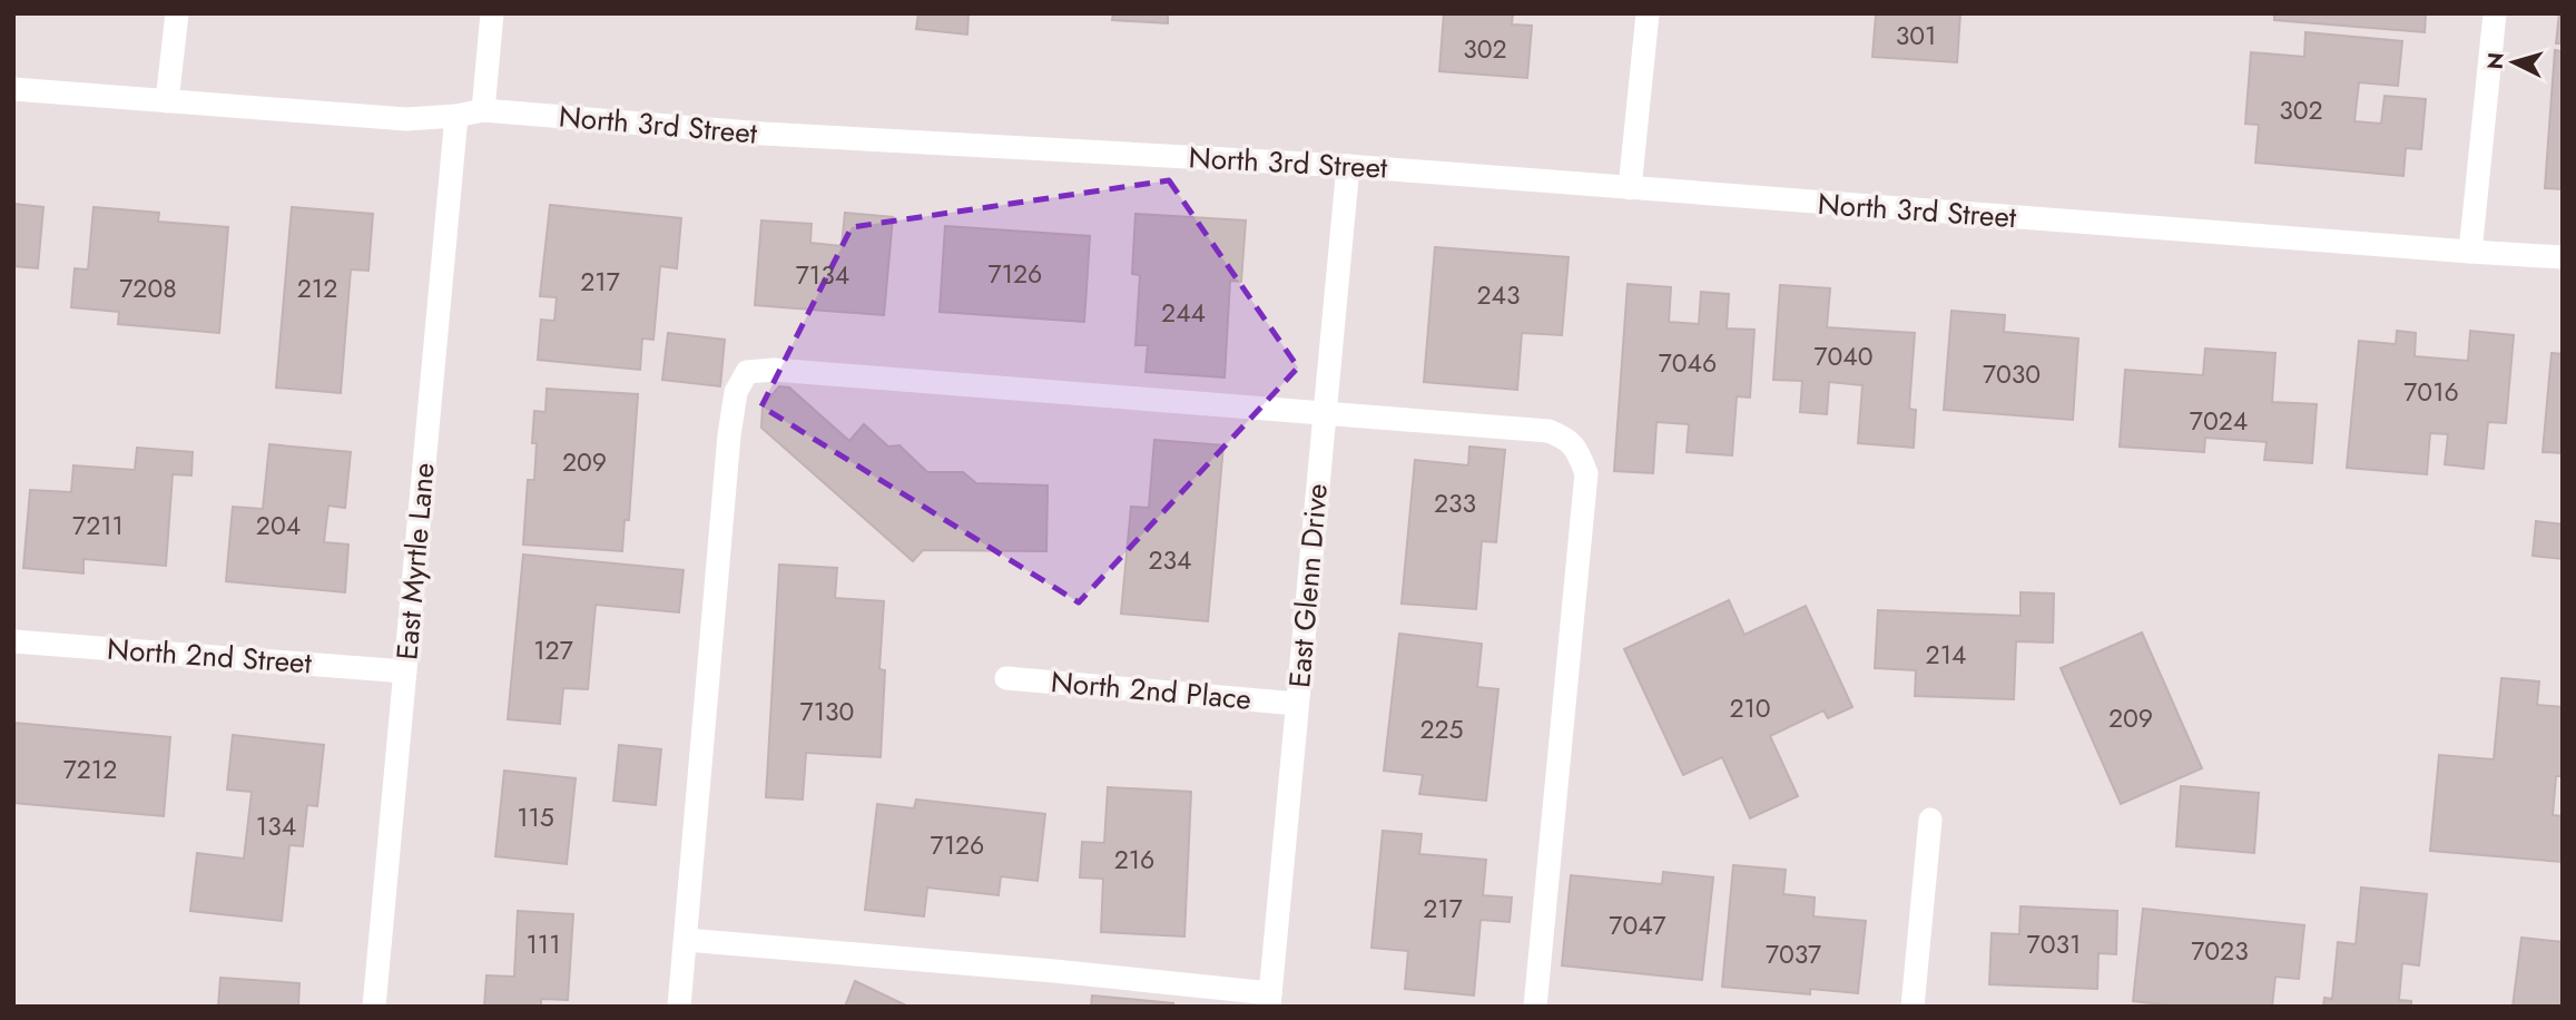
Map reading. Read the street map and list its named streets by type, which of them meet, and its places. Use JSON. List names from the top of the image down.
{
  "streets": {
    "street": [
      "North 3rd Street",
      "East Myrtle Lane",
      "East Glenn Drive",
      "North 2nd Street",
      "North 2nd Place"
    ]
  },
  "crossings": [
    ["North 3rd Street", "East Myrtle Lane"],
    ["North 3rd Street", "East Glenn Drive"],
    ["East Myrtle Lane", "North 2nd Street"],
    ["East Glenn Drive", "North 2nd Place"]
  ],
  "house_numbers": [
    "301",
    "302",
    "302",
    "7126",
    "7134",
    "217",
    "7208",
    "212",
    "243",
    "244",
    "7040",
    "7046",
    "7030",
    "7016",
    "7024",
    "209",
    "233",
    "7211",
    "204",
    "234",
    "127",
    "214",
    "210",
    "7130",
    "209",
    "225",
    "7212",
    "115",
    "134",
    "7126",
    "216",
    "217",
    "7047",
    "111",
    "7031",
    "7023",
    "7037"
  ],
  "north": "left"
}
